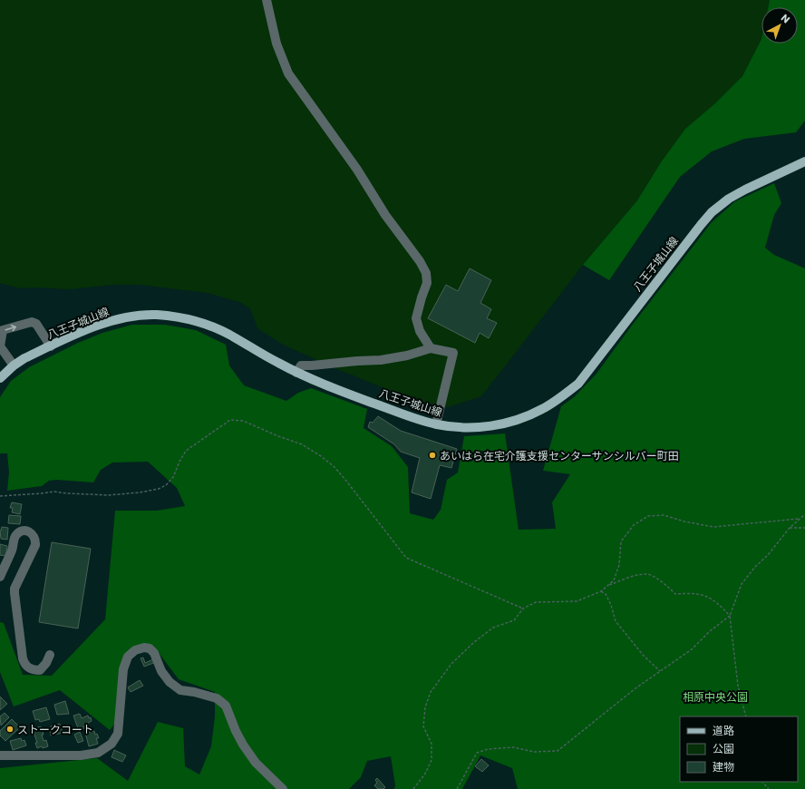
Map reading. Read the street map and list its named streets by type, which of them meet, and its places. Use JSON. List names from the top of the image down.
{
  "streets": {
    "main road": ["八王子城山線"]
  },
  "parks": ["相原中央公園"],
  "places": ["あいはら在宅介護支援センターサンシルバー町田", "ストークコート"],
  "legend": ["道路", "公園", "建物"],
  "north": "top right"
}
